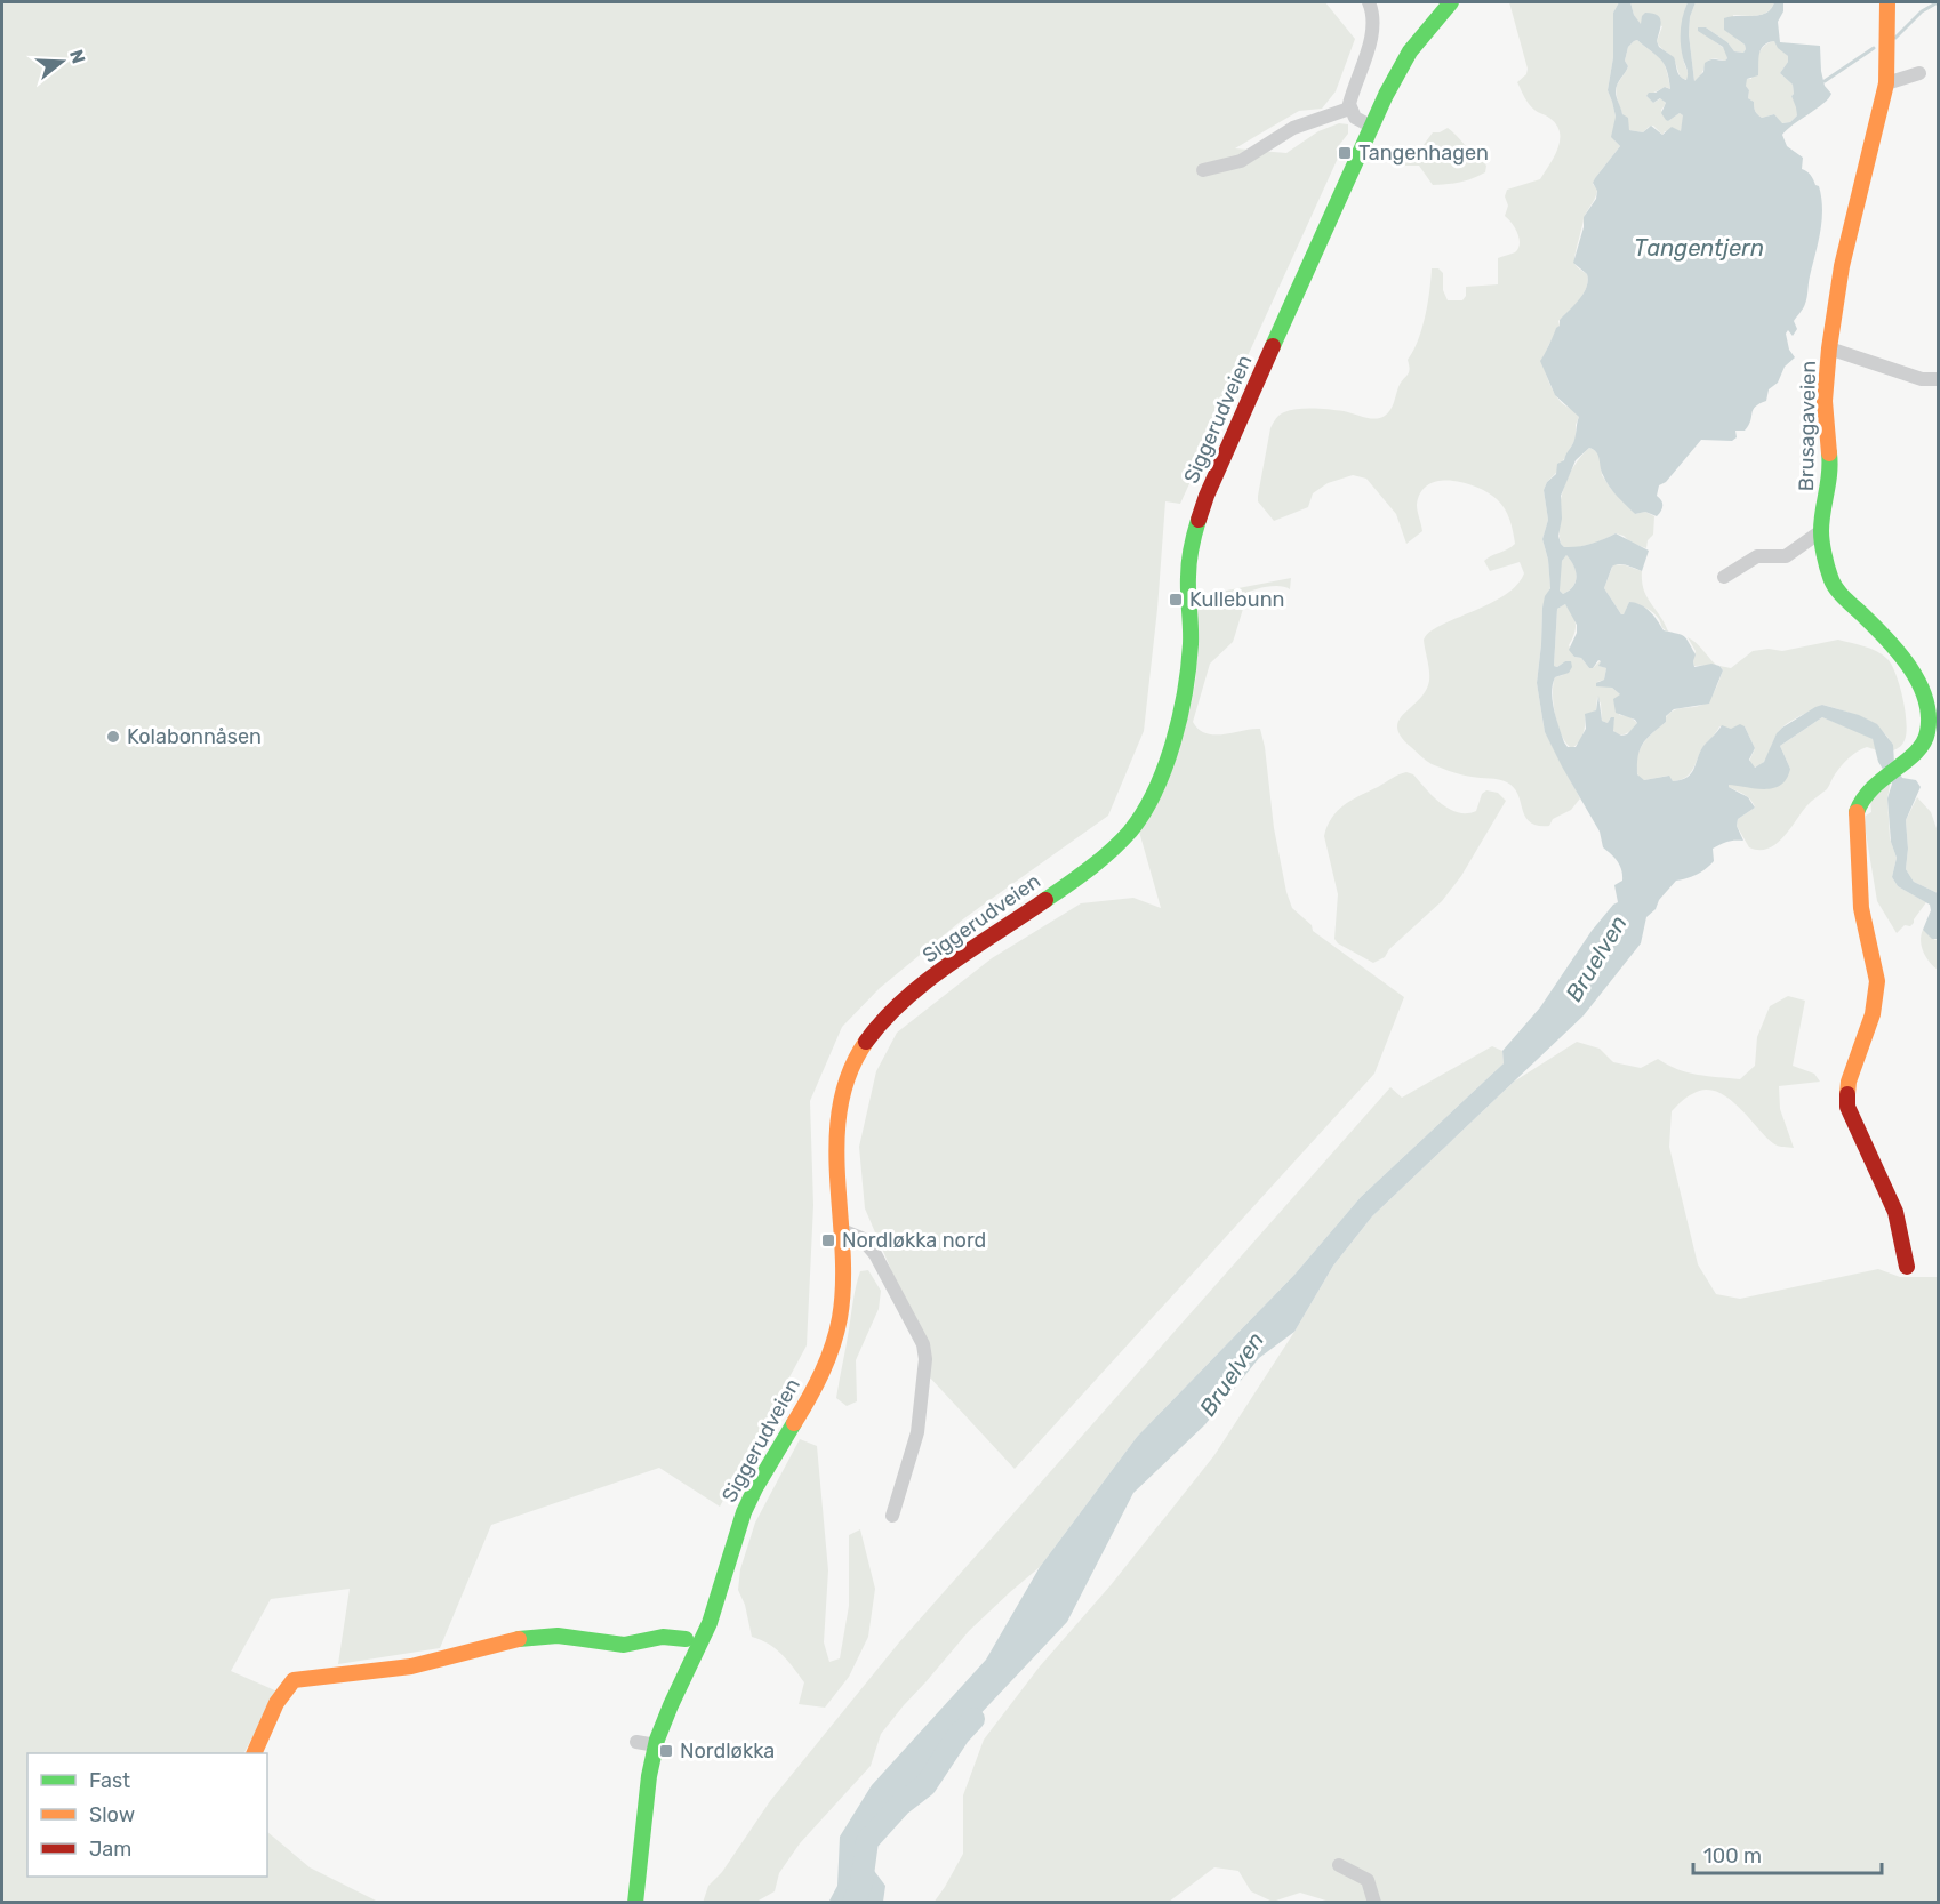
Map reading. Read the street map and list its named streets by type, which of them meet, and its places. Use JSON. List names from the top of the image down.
{
  "streets": {
    "main road": ["Siggerudveien", "Brusagaveien"]
  },
  "water": ["Tangentjern", "Bruelven"],
  "places": {
    "transit": [
      "Tangenhagen",
      "Kullebunn",
      "Nordløkka nord",
      "Nordløkka"
    ],
    "other": ["Kolabonnåsen"]
  },
  "legend": ["Fast", "Slow", "Jam"],
  "scale_bar": "100 m",
  "north": "right"
}
